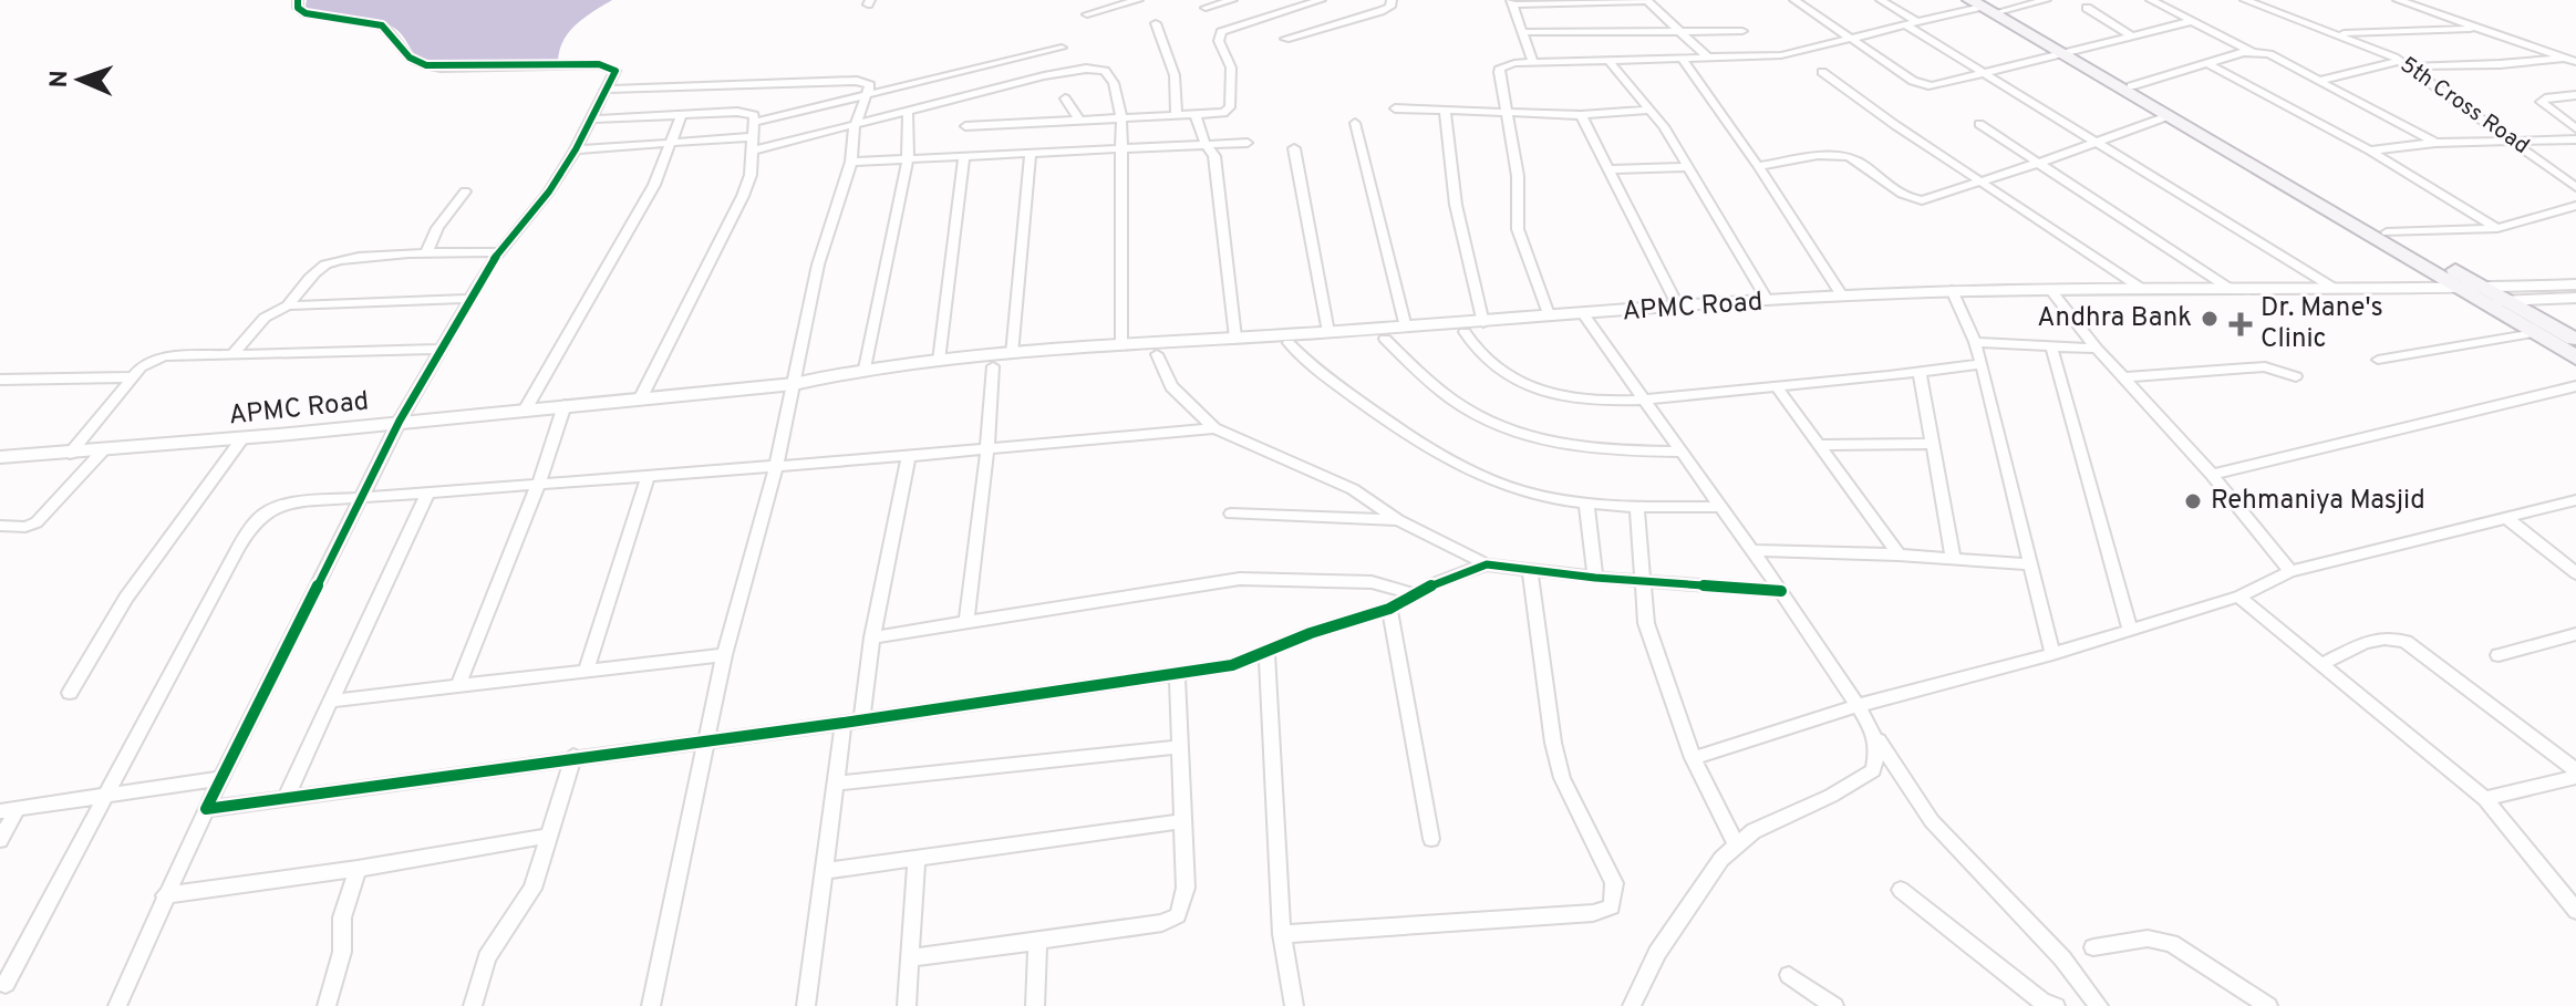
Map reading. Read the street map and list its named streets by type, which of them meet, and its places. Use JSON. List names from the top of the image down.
{
  "streets": {
    "street": ["5th Cross Road", "APMC Road"]
  },
  "places": {
    "other": ["Andhra Bank", "Rehmaniya Masjid"],
    "health": ["Dr. Mane's Clinic"]
  },
  "north": "left"
}
